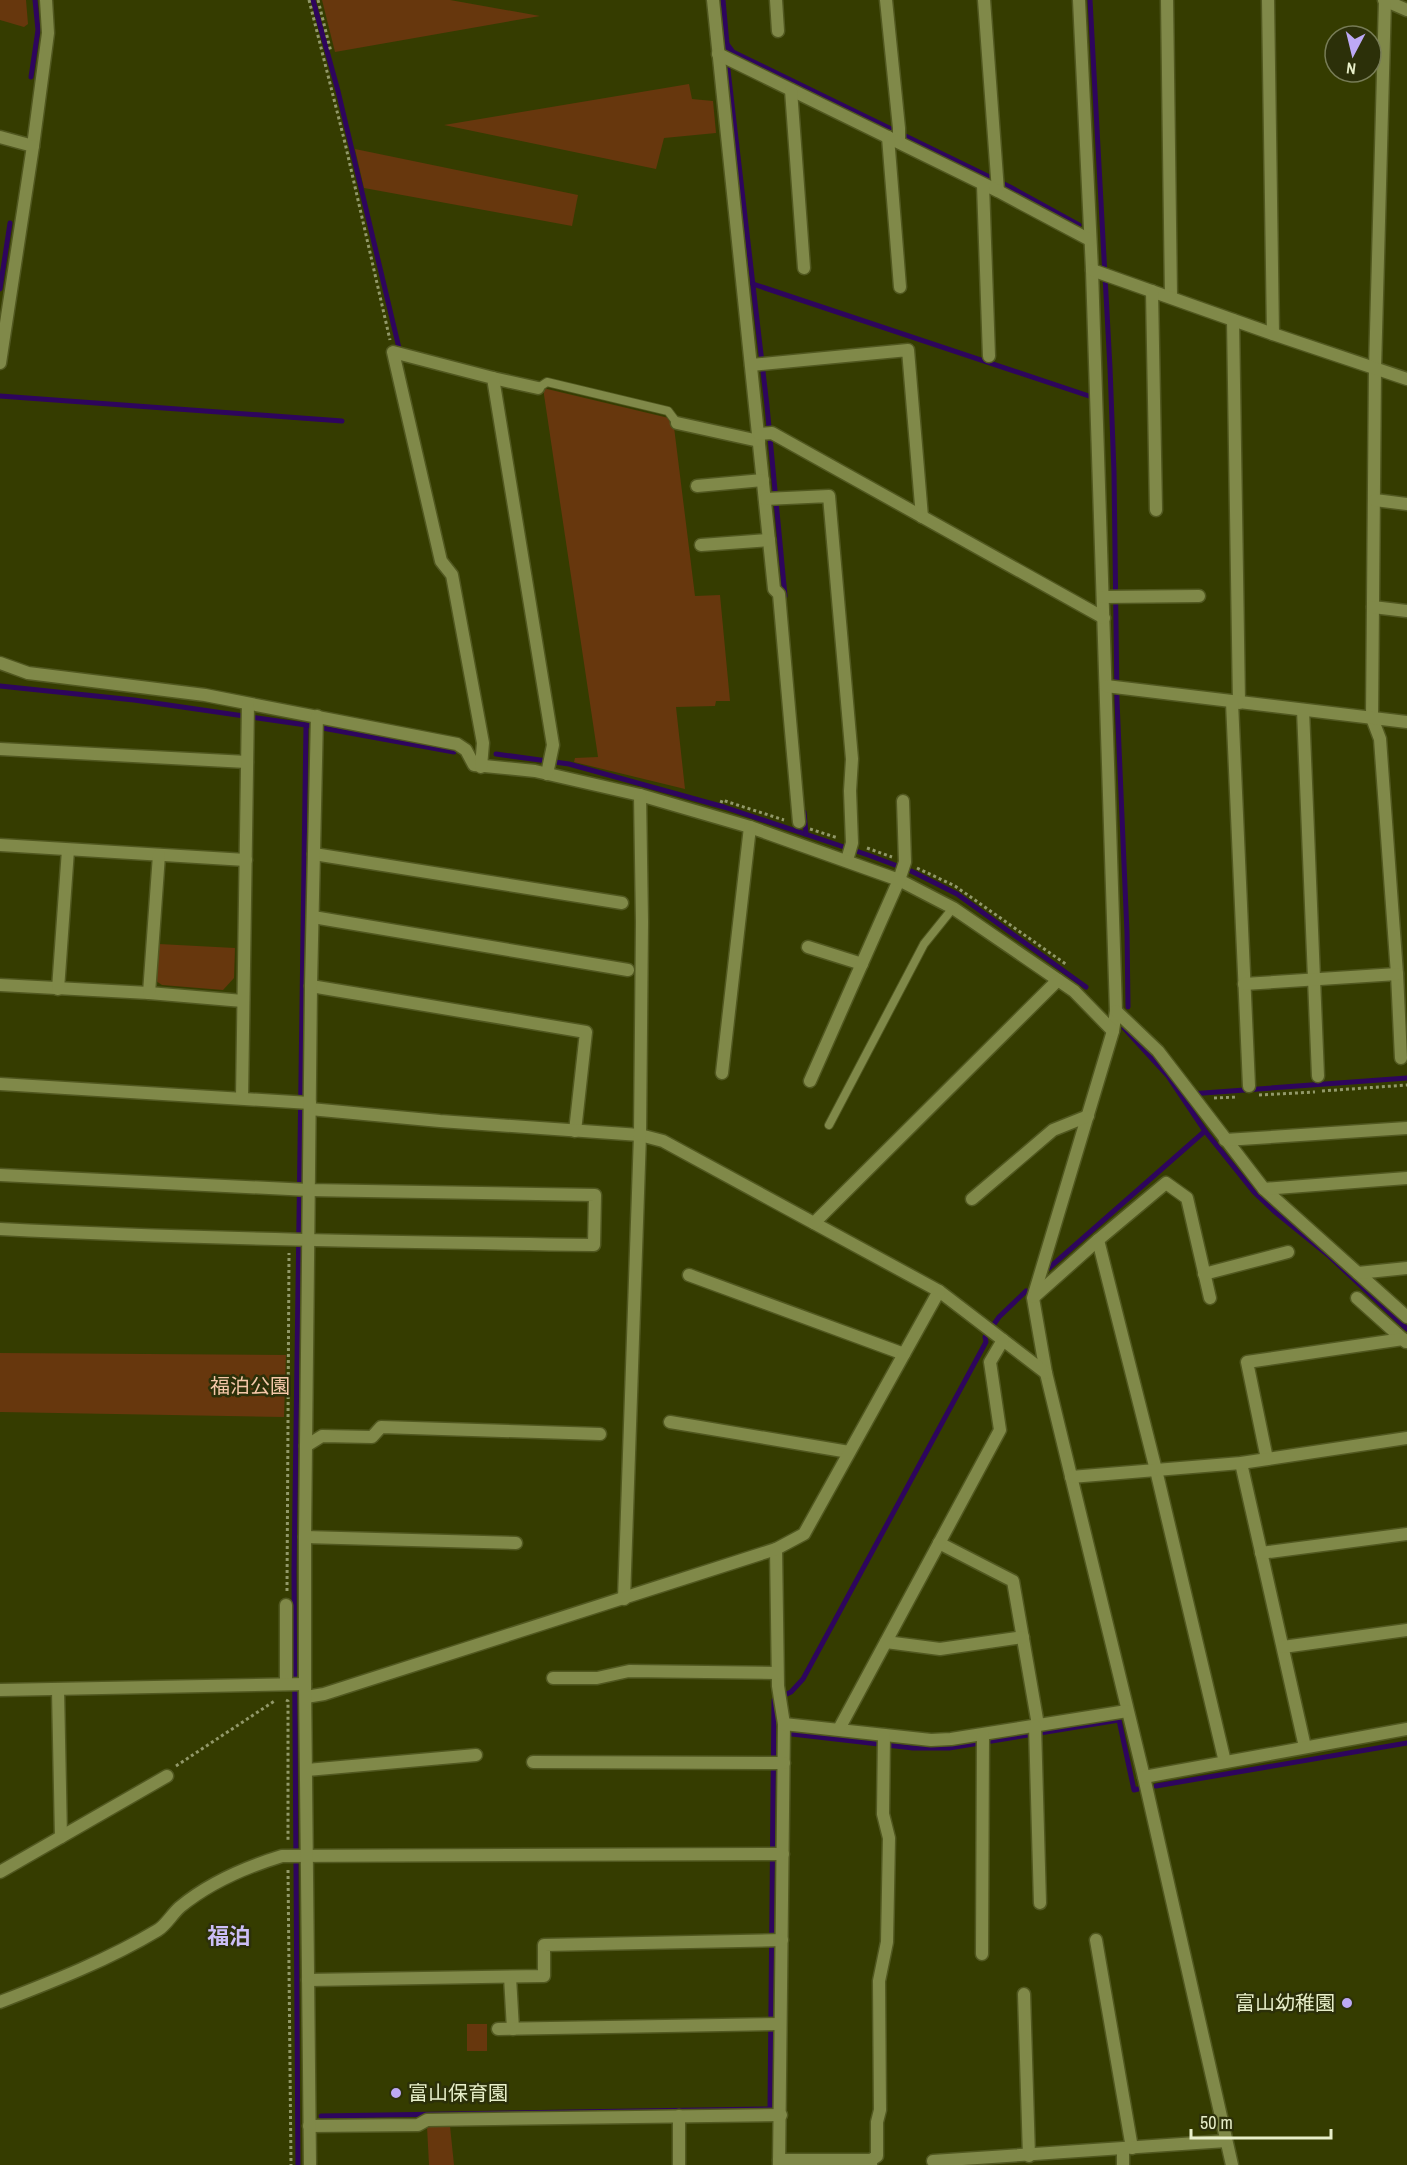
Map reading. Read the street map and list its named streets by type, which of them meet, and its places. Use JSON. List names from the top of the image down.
{
  "districts": ["福泊"],
  "parks": ["福泊公園"],
  "places": ["富山幼稚園", "富山保育園"],
  "scale_bar": "50 m",
  "north": "bottom"
}
